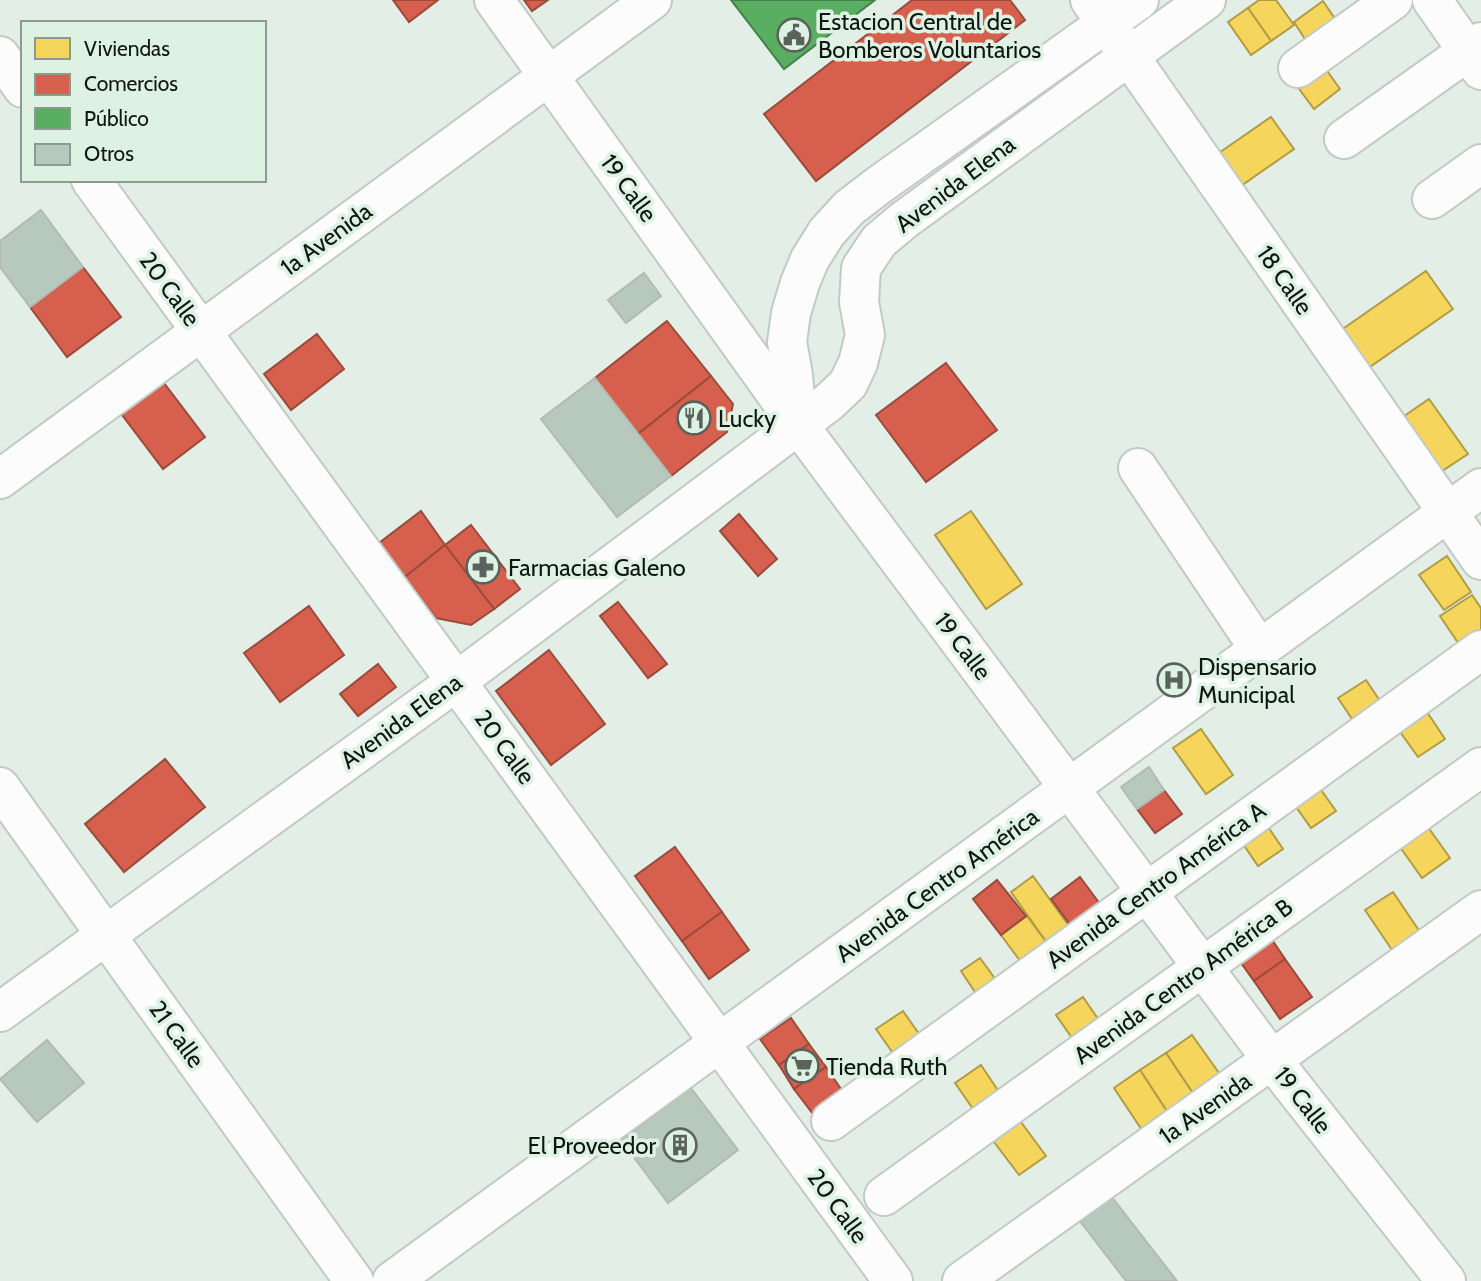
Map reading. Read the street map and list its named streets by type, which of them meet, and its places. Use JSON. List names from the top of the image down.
{
  "streets": {
    "main road": [
      "Avenida Elena",
      "19 Calle",
      "1a Avenida",
      "18 Calle",
      "20 Calle",
      "Avenida Centro América",
      "Avenida Centro América A",
      "Avenida Centro América B",
      "21 Calle"
    ]
  },
  "crossings": [
    ["Avenida Elena", "19 Calle"],
    ["Avenida Elena", "18 Calle"],
    ["Avenida Elena", "20 Calle"],
    ["Avenida Elena", "21 Calle"],
    ["19 Calle", "1a Avenida"],
    ["19 Calle", "Avenida Centro América"],
    ["19 Calle", "Avenida Centro América A"],
    ["19 Calle", "Avenida Centro América B"],
    ["1a Avenida", "20 Calle"],
    ["18 Calle", "Avenida Centro América"],
    ["20 Calle", "Avenida Centro América"]
  ],
  "places": {
    "public building": ["Estacion Central de Bomberos Voluntarios"],
    "restaurant": ["Lucky"],
    "pharmacy": ["Farmacias Galeno"],
    "hospital": ["Dispensario Municipal"],
    "supermarket": ["Tienda Ruth"],
    "building": ["El Proveedor"]
  },
  "legend": [
    "Viviendas",
    "Comercios",
    "Público",
    "Otros"
  ]
}
